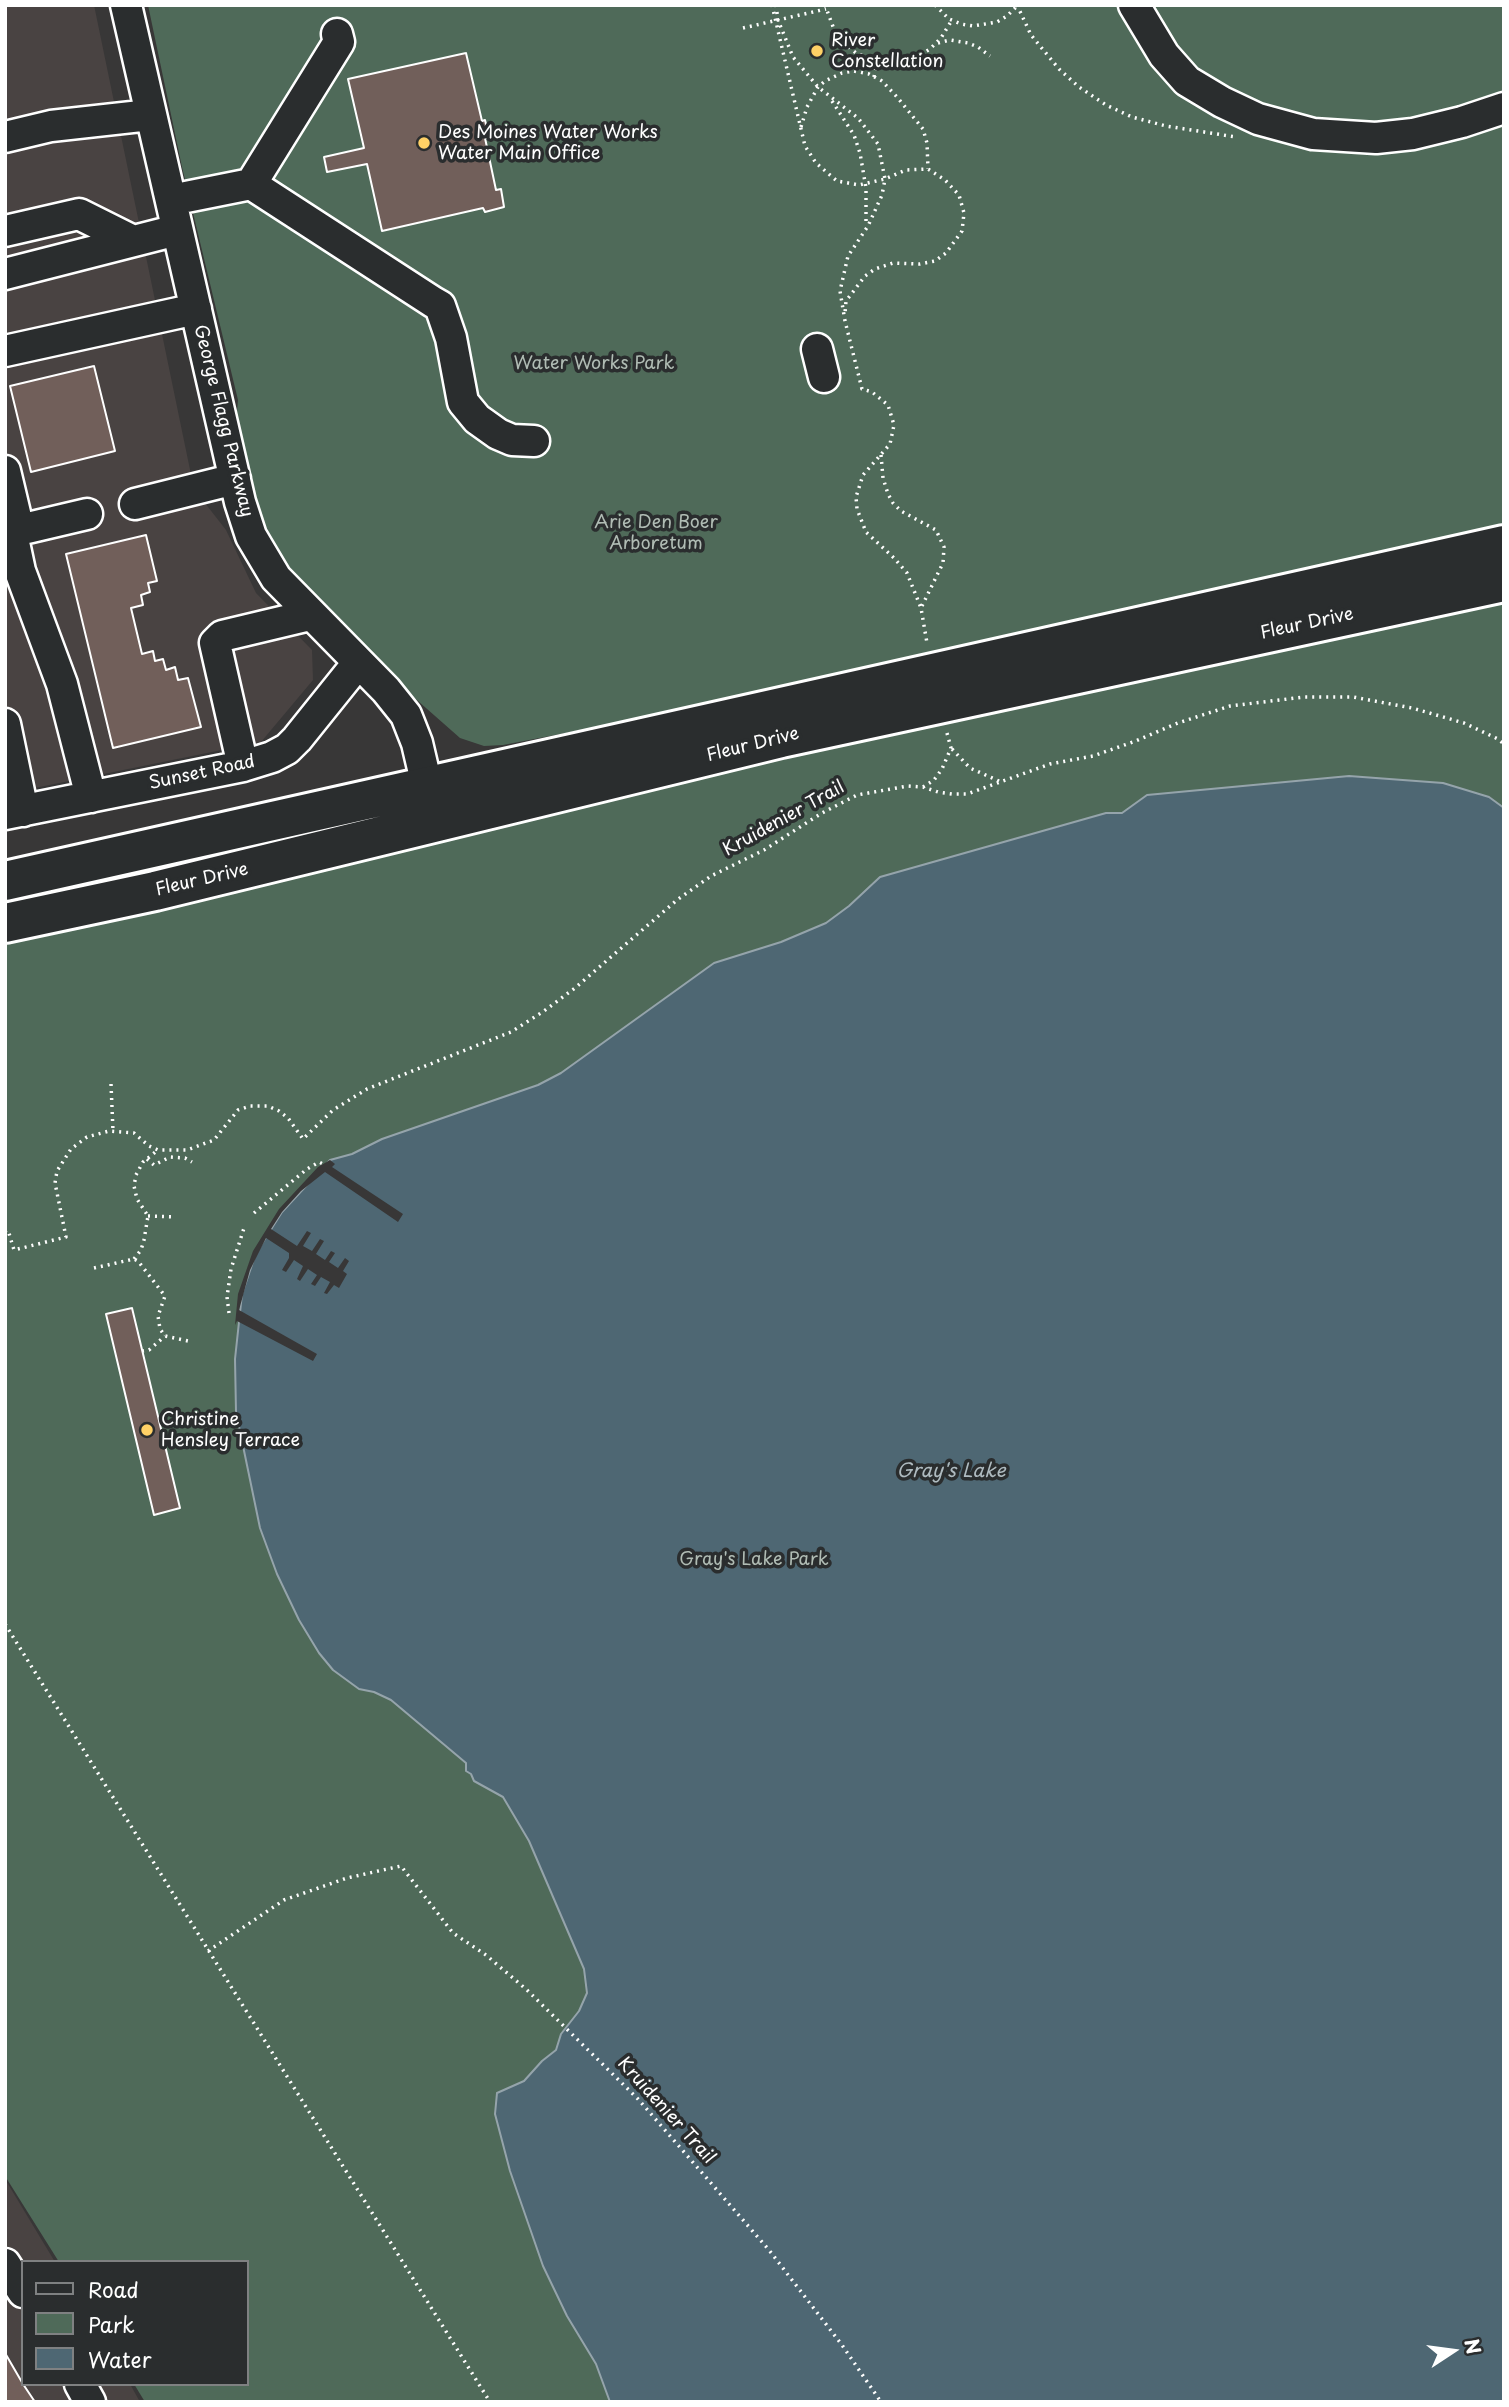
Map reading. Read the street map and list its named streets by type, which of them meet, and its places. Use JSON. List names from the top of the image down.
{
  "streets": {
    "main road": ["Fleur Drive"],
    "street": ["George Flagg Parkway", "Sunset Road"],
    "path": ["Kruidenier Trail"]
  },
  "crossings": [
    ["George Flagg Parkway", "Fleur Drive"],
    ["George Flagg Parkway", "Sunset Road"]
  ],
  "water": ["Gray's Lake"],
  "parks": ["Water Works Park", "Arie Den Boer Arboretum", "Gray's Lake Park"],
  "places": ["River Constellation", "Des Moines Water Works Water Main Office", "Christine Hensley Terrace"],
  "legend": ["Road", "Park", "Water"],
  "north": "right"
}
